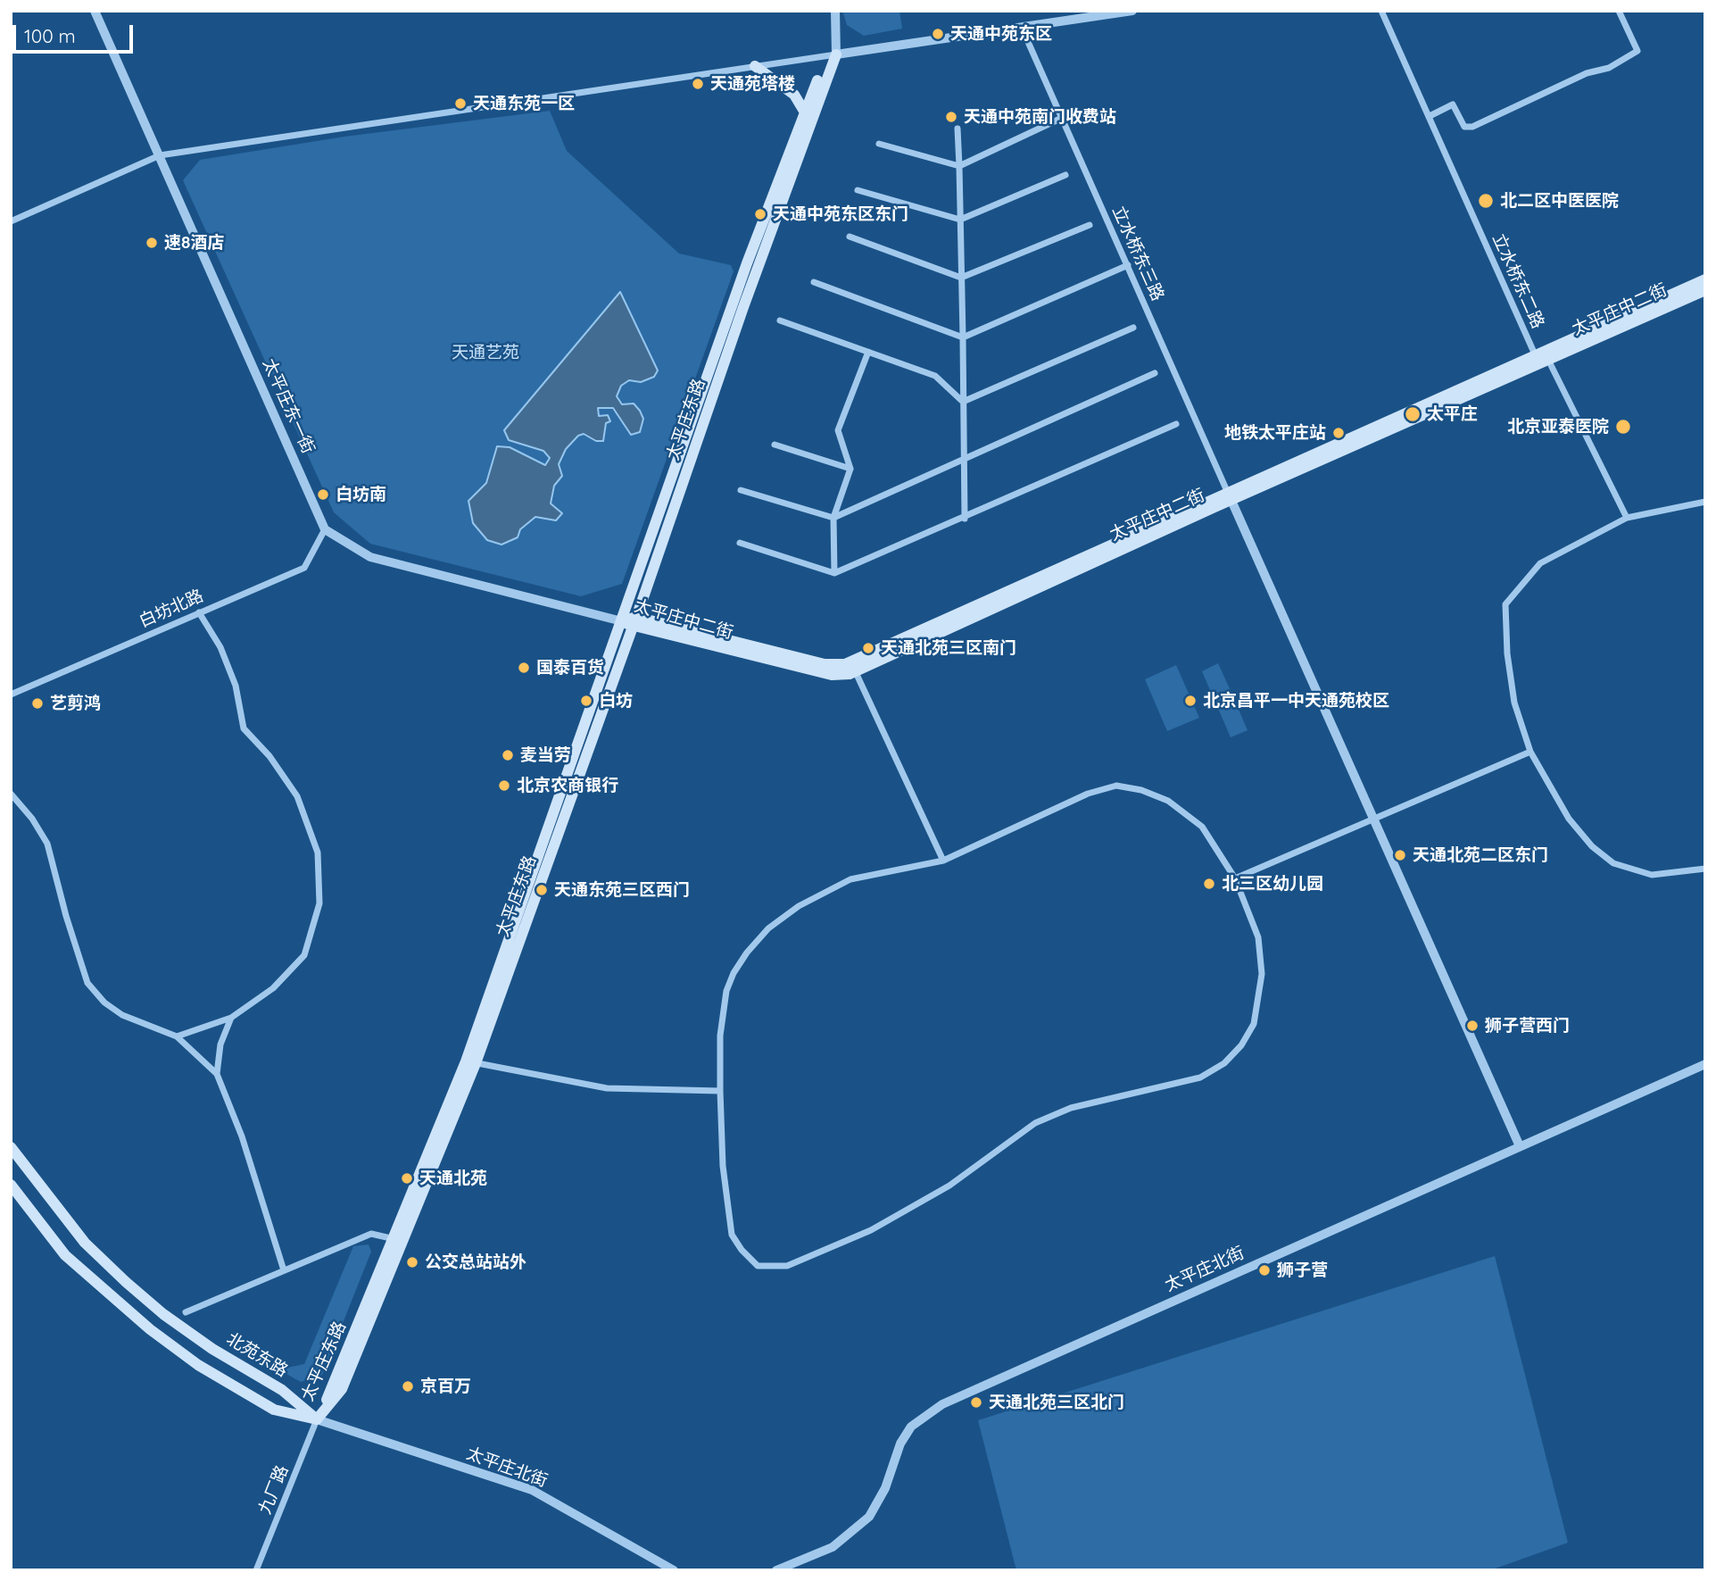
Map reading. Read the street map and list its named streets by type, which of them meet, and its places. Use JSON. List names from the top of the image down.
{
  "streets": {
    "main road": ["太平庄中二街", "太平庄东路", "北苑东路"],
    "street": [
      "立水桥东三路",
      "立水桥东二路",
      "太平庄东一街",
      "白坊北路",
      "太平庄北街",
      "九厂路"
    ]
  },
  "crossings": [
    ["立水桥东三路", "太平庄中二街"],
    ["立水桥东二路", "太平庄中二街"],
    ["太平庄中二街", "太平庄东路"],
    ["太平庄东一街", "白坊北路"],
    ["太平庄东路", "太平庄北街"],
    ["太平庄东路", "北苑东路"],
    ["太平庄东路", "九厂路"],
    ["太平庄北街", "北苑东路"],
    ["太平庄北街", "九厂路"],
    ["北苑东路", "九厂路"]
  ],
  "parks": ["天通艺苑"],
  "places": [
    "天通中苑东区",
    "天通苑塔楼",
    "天通东苑一区",
    "天通中苑南门收费站",
    "北二区中医医院",
    "天通中苑东区东门",
    "速8酒店",
    "太平庄",
    "北京亚泰医院",
    "地铁太平庄站",
    "白坊南",
    "天通北苑三区南门",
    "国泰百货",
    "白坊",
    "北京昌平一中天通苑校区",
    "艺剪鸿",
    "麦当劳",
    "北京农商银行",
    "天通北苑二区东门",
    "北三区幼儿园",
    "天通东苑三区西门",
    "狮子营西门",
    "天通北苑",
    "公交总站站外",
    "狮子营",
    "京百万",
    "天通北苑三区北门"
  ],
  "scale_bar": "100 m"
}
